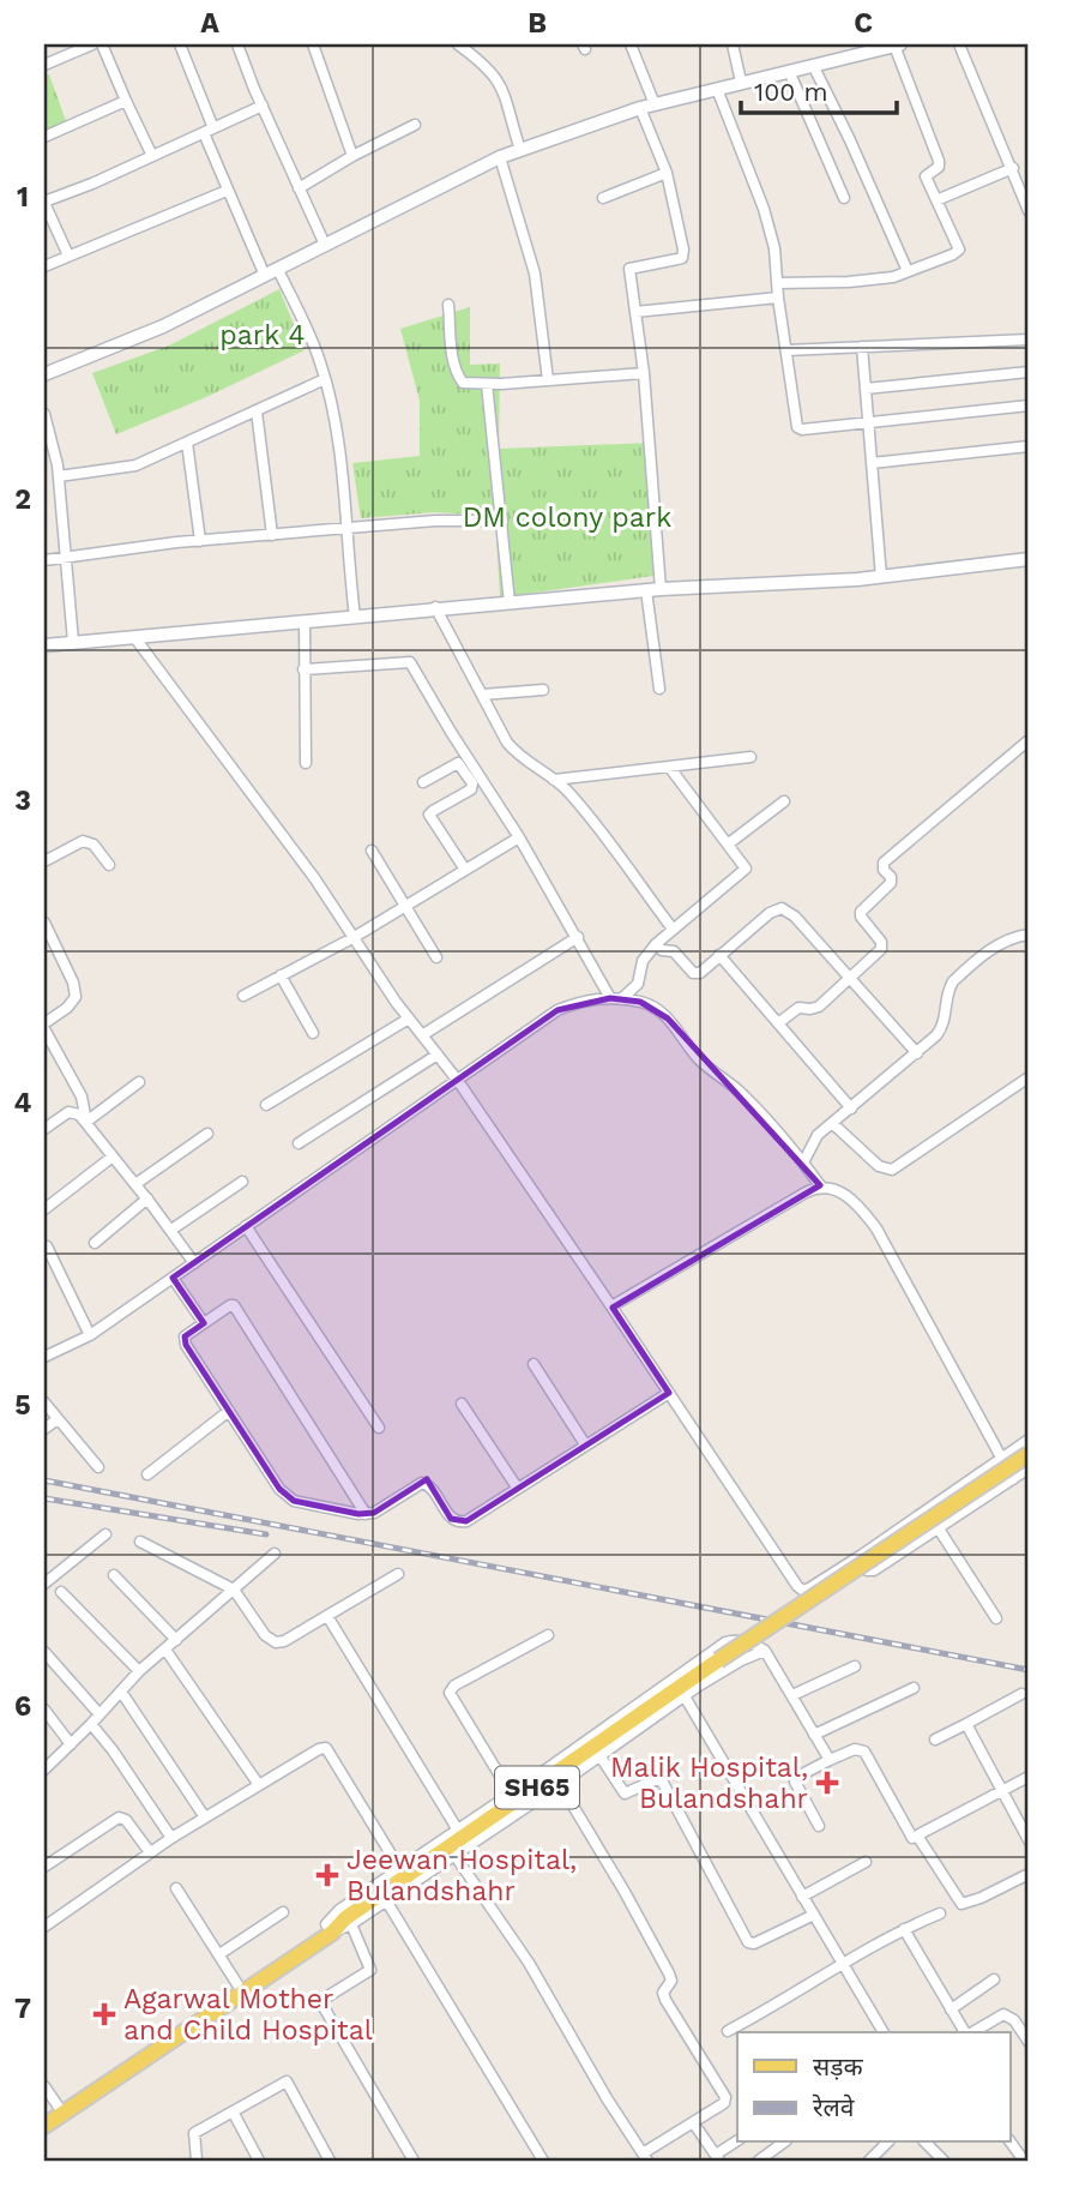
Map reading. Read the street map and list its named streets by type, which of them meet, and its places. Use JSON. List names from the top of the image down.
{
  "streets": {
    "main road": ["SH65"]
  },
  "parks": ["park 4", "DM colony park"],
  "places": {
    "health": ["Malik Hospital, Bulandshahr", "Jeewan Hospital, Bulandshahr", "Agarwal Mother and Child Hospital"]
  },
  "legend": ["सड़क", "रेलवे"],
  "scale_bar": "100 m",
  "grid": {
    "columns": ["A", "B", "C"],
    "rows": [
      "1",
      "2",
      "3",
      "4",
      "5",
      "6",
      "7"
    ]
  }
}
